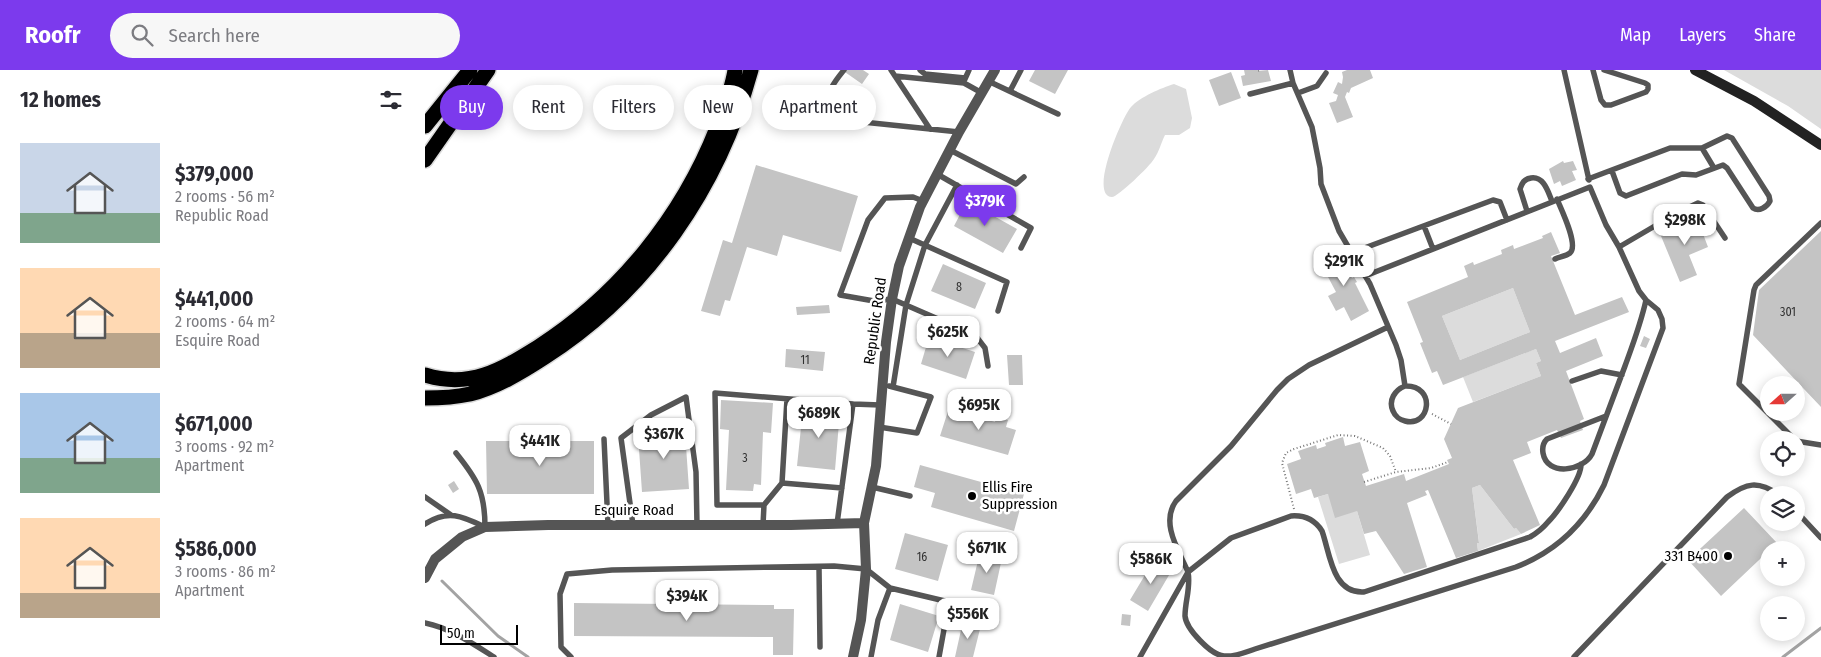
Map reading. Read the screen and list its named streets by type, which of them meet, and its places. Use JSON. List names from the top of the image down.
{
  "streets": {
    "street": ["Republic Road", "Esquire Road"]
  },
  "crossings": [
    ["Republic Road", "Esquire Road"]
  ],
  "places": ["Ellis Fire Suppression", "331 B400"],
  "house_numbers": [
    "8",
    "301",
    "11",
    "3",
    "16"
  ],
  "scale_bar": "50 m",
  "north": "left",
  "page": {
    "header": "Roofr",
    "search": "Search here",
    "nav": ["Map", "Layers", "Share"],
    "heading": "12 homes",
    "chip": [
      "Buy",
      "Rent",
      "Filters",
      "New",
      "Apartment"
    ],
    "list": [
      {
        "name": "$379,000",
        "note": "2 rooms · 56 m² · Republic Road"
      },
      {
        "name": "$441,000",
        "note": "2 rooms · 64 m² · Esquire Road"
      },
      {
        "name": "$671,000",
        "note": "3 rooms · 92 m² · Apartment"
      },
      {
        "name": "$586,000",
        "note": "3 rooms · 86 m² · Apartment"
      }
    ],
    "price": [
      "$379K",
      "$298K",
      "$291K",
      "$625K",
      "$695K",
      "$689K",
      "$367K",
      "$441K",
      "$671K",
      "$586K",
      "$394K",
      "$556K"
    ],
    "map_buttons": ["+", "−"],
    "scale": "50 m"
  }
}
